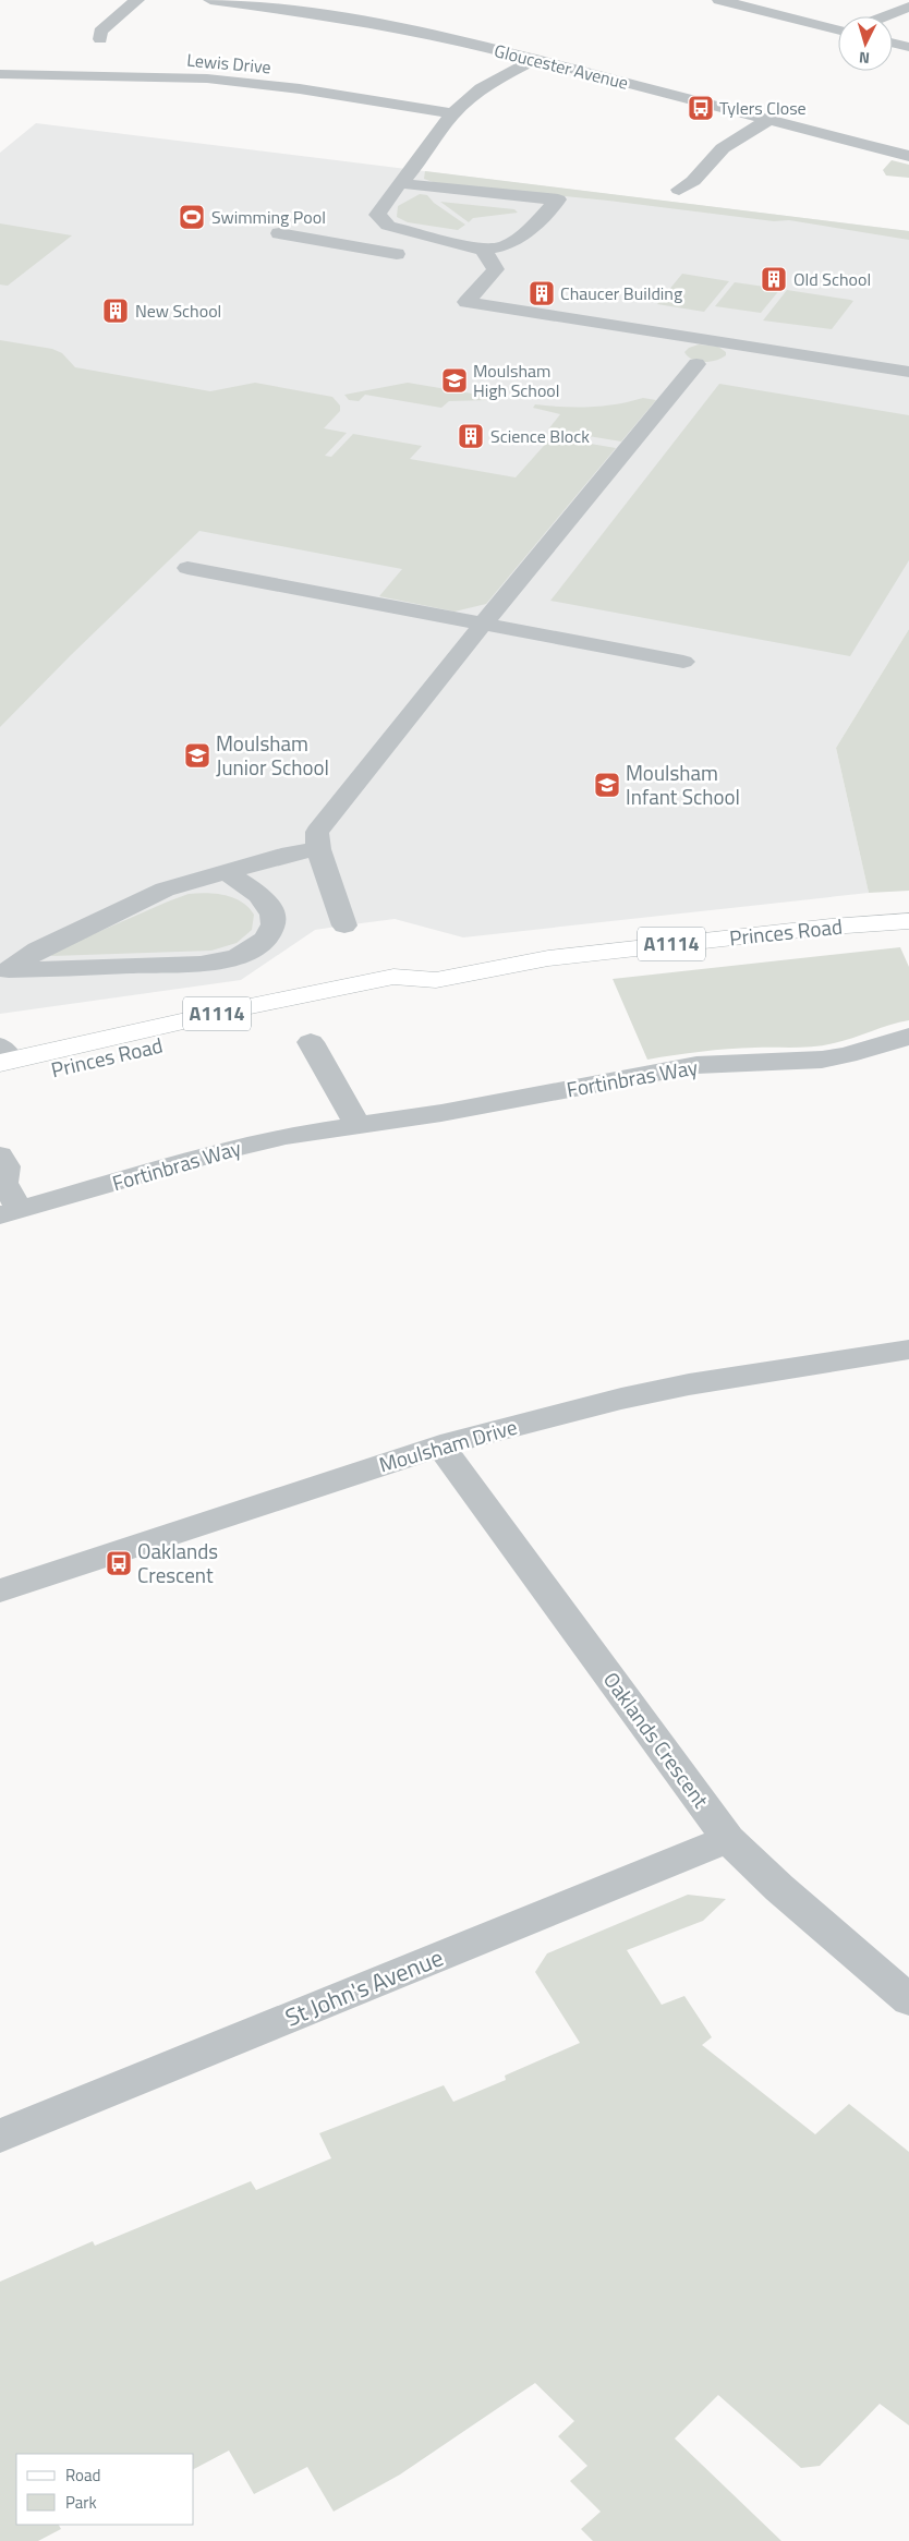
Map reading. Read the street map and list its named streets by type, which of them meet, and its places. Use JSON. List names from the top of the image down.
{
  "streets": {
    "main road": ["Princes Road", "A1114"],
    "street": [
      "Lewis Drive",
      "Gloucester Avenue",
      "Fortinbras Way",
      "Moulsham Drive",
      "Oaklands Crescent",
      "St John's Avenue"
    ]
  },
  "crossings": [
    ["Moulsham Drive", "Oaklands Crescent"],
    ["Oaklands Crescent", "St John's Avenue"]
  ],
  "places": {
    "bus stop": ["Tylers Close", "Oaklands Crescent"],
    "sports": ["Swimming Pool"],
    "building": [
      "Old School",
      "Chaucer Building",
      "New School",
      "Science Block"
    ],
    "school or university": ["Moulsham High School", "Moulsham Junior School", "Moulsham Infant School"]
  },
  "legend": ["Road", "Park"],
  "north": "bottom"
}
